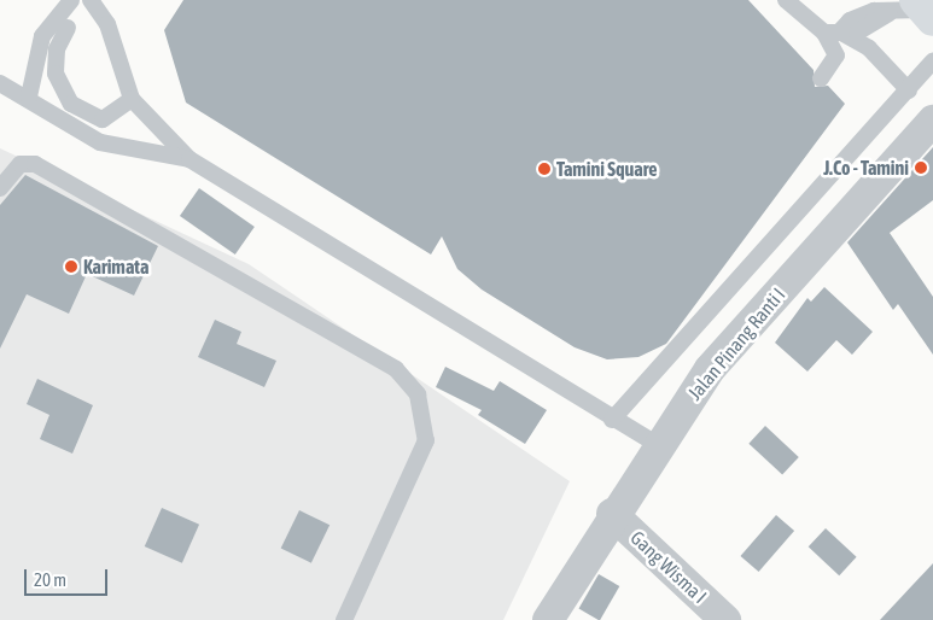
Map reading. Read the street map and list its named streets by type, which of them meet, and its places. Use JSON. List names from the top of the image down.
{
  "streets": {
    "street": ["Jalan Pinang Ranti I", "Gang Wisma I"]
  },
  "crossings": [
    ["Jalan Pinang Ranti I", "Gang Wisma I"]
  ],
  "places": ["J.Co - Tamini", "Tamini Square", "Karimata"],
  "scale_bar": "20 m"
}
